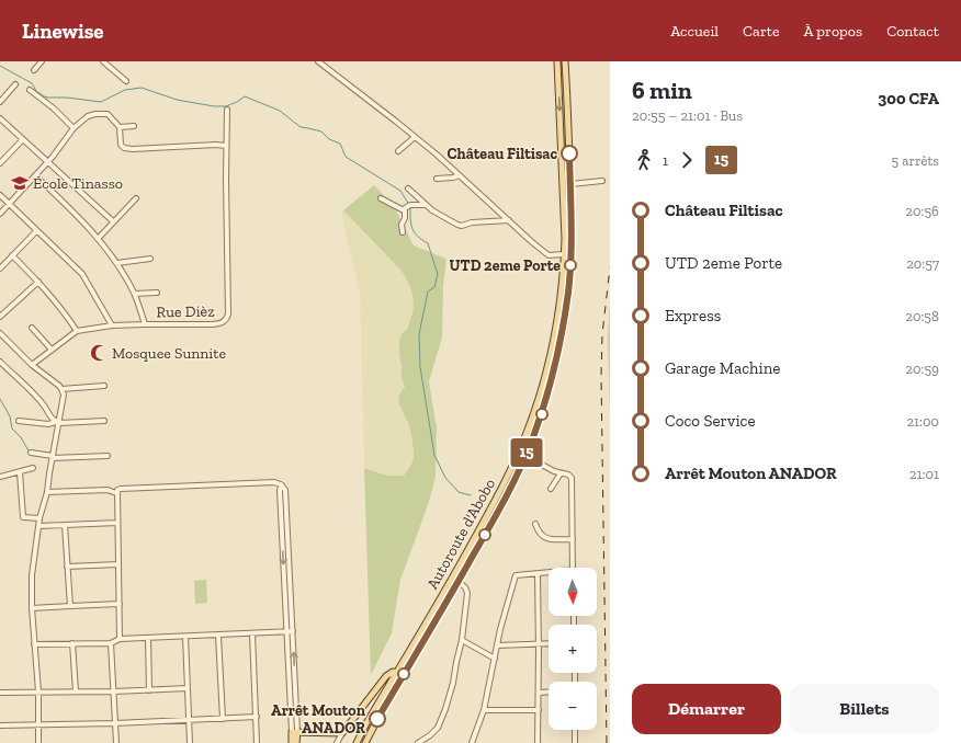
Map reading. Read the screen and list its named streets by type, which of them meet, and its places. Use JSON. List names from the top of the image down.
{
  "streets": {
    "main road": ["Autoroute d'Abobo"],
    "street": ["Rue Dièz"]
  },
  "places": {
    "other": ["Château Filtisac", "UTD 2eme Porte", "Arrêt Mouton ANADOR"],
    "school or university": ["École Tinasso"],
    "mosque": ["Mosquee Sunnite"]
  },
  "lines": ["bus line 15"],
  "north": "bottom",
  "page": {
    "header": "Linewise",
    "nav": [
      "Accueil",
      "Carte",
      "À propos",
      "Contact"
    ],
    "on_map": "15",
    "heading": ["6 min", "20:55 – 21:01 · Bus", "300 CFA"],
    "legs": ["1", "15", "5 arrêts"],
    "list": [
      {
        "name": "Château Filtisac",
        "value": "20:56"
      },
      {
        "name": "UTD 2eme Porte",
        "value": "20:57"
      },
      {
        "name": "Express",
        "value": "20:58"
      },
      {
        "name": "Garage Machine",
        "value": "20:59"
      },
      {
        "name": "Coco Service",
        "value": "21:00"
      },
      {
        "name": "Arrêt Mouton ANADOR",
        "value": "21:01"
      }
    ],
    "map_buttons": ["+", "−"],
    "buttons": ["Démarrer", "Billets"]
  }
}
